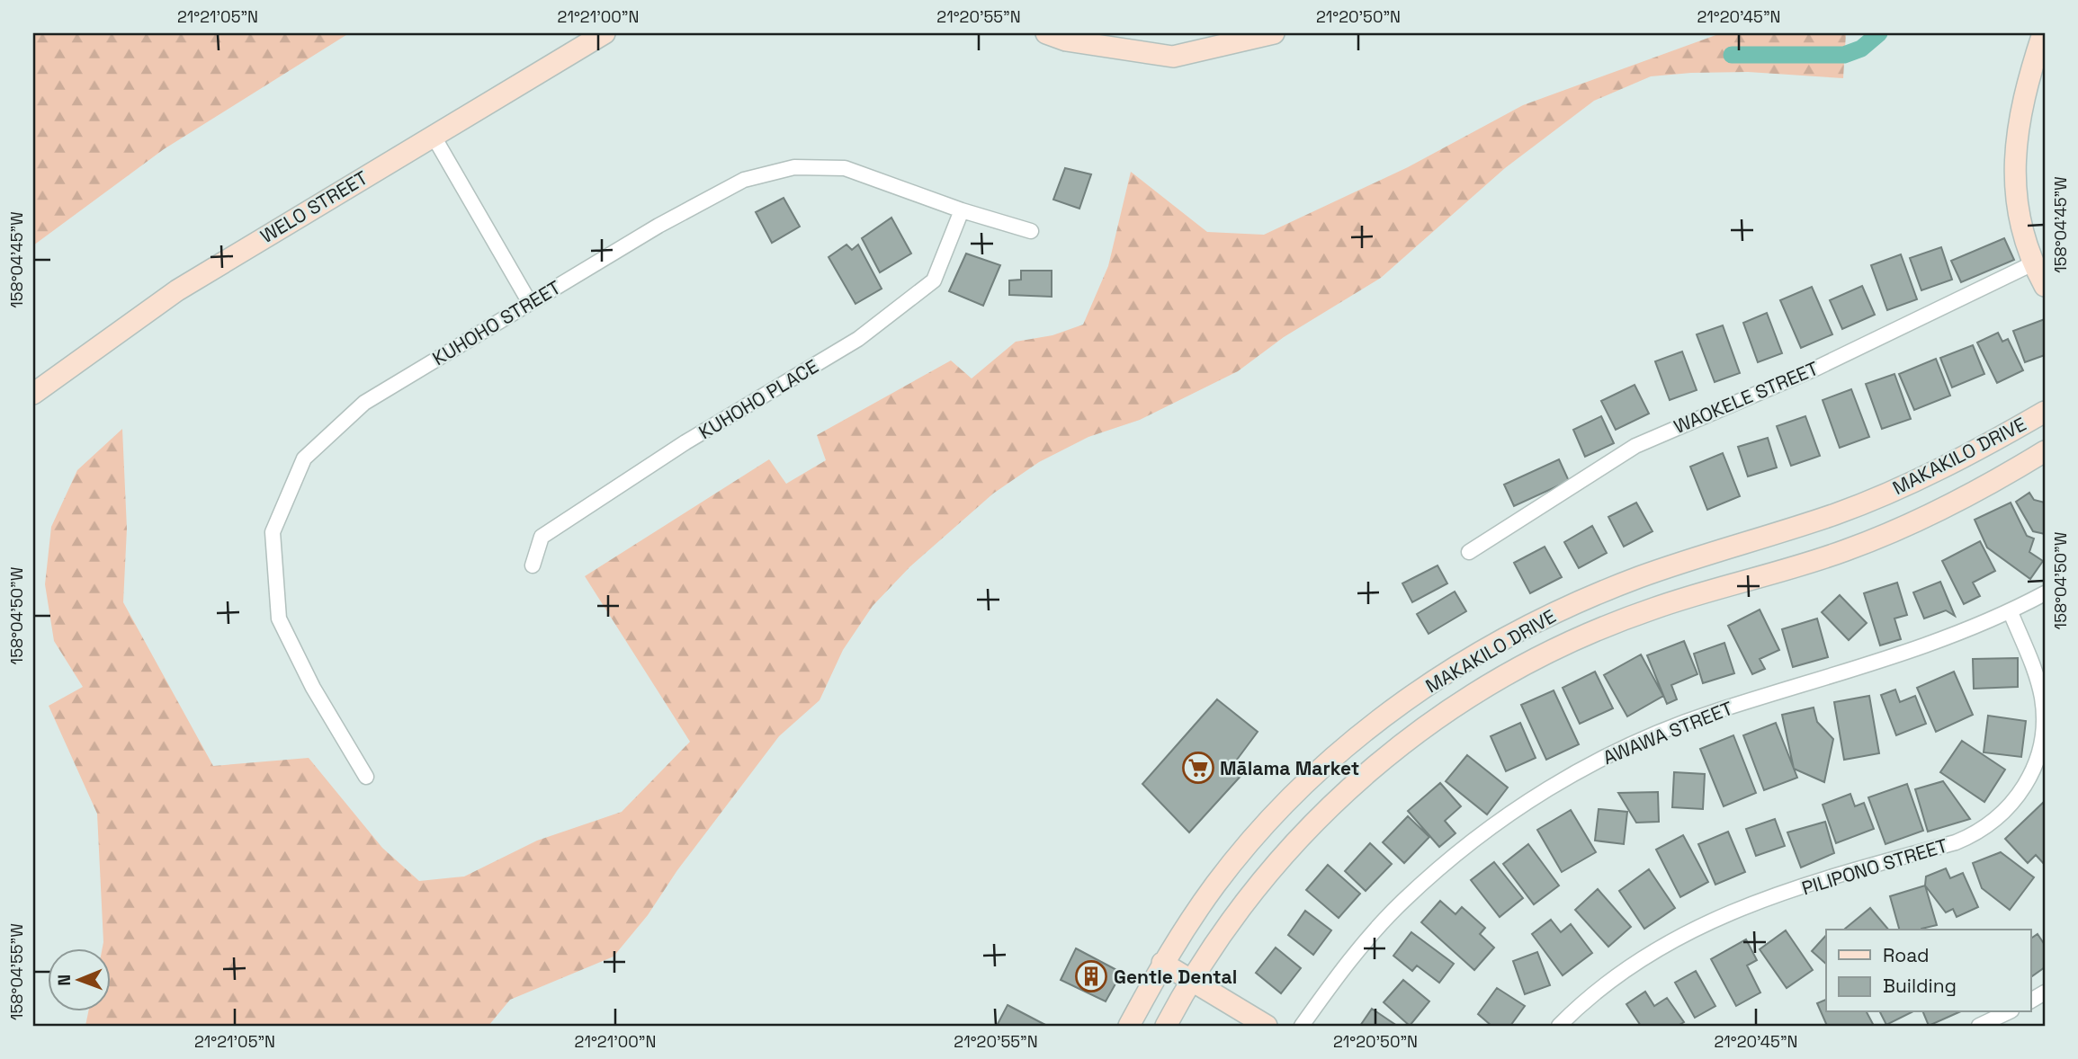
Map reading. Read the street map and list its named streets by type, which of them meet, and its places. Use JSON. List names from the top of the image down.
{
  "streets": {
    "main road": ["WELO STREET", "MAKAKILO DRIVE"],
    "street": [
      "KUHOHO STREET",
      "WAOKELE STREET",
      "KUHOHO PLACE",
      "AWAWA STREET",
      "PILIPONO STREET"
    ]
  },
  "crossings": [
    ["KUHOHO STREET", "KUHOHO PLACE"],
    ["AWAWA STREET", "PILIPONO STREET"]
  ],
  "places": {
    "supermarket": ["Mālama Market"],
    "building": ["Gentle Dental"]
  },
  "legend": ["Road", "Building"],
  "north": "left",
  "coordinates": [
    "21°21'05\"N",
    "21°21'00\"N",
    "21°20'55\"N",
    "21°20'50\"N",
    "21°20'45\"N",
    "158°04'45\"W",
    "158°04'50\"W",
    "158°04'55\"W"
  ]
}
